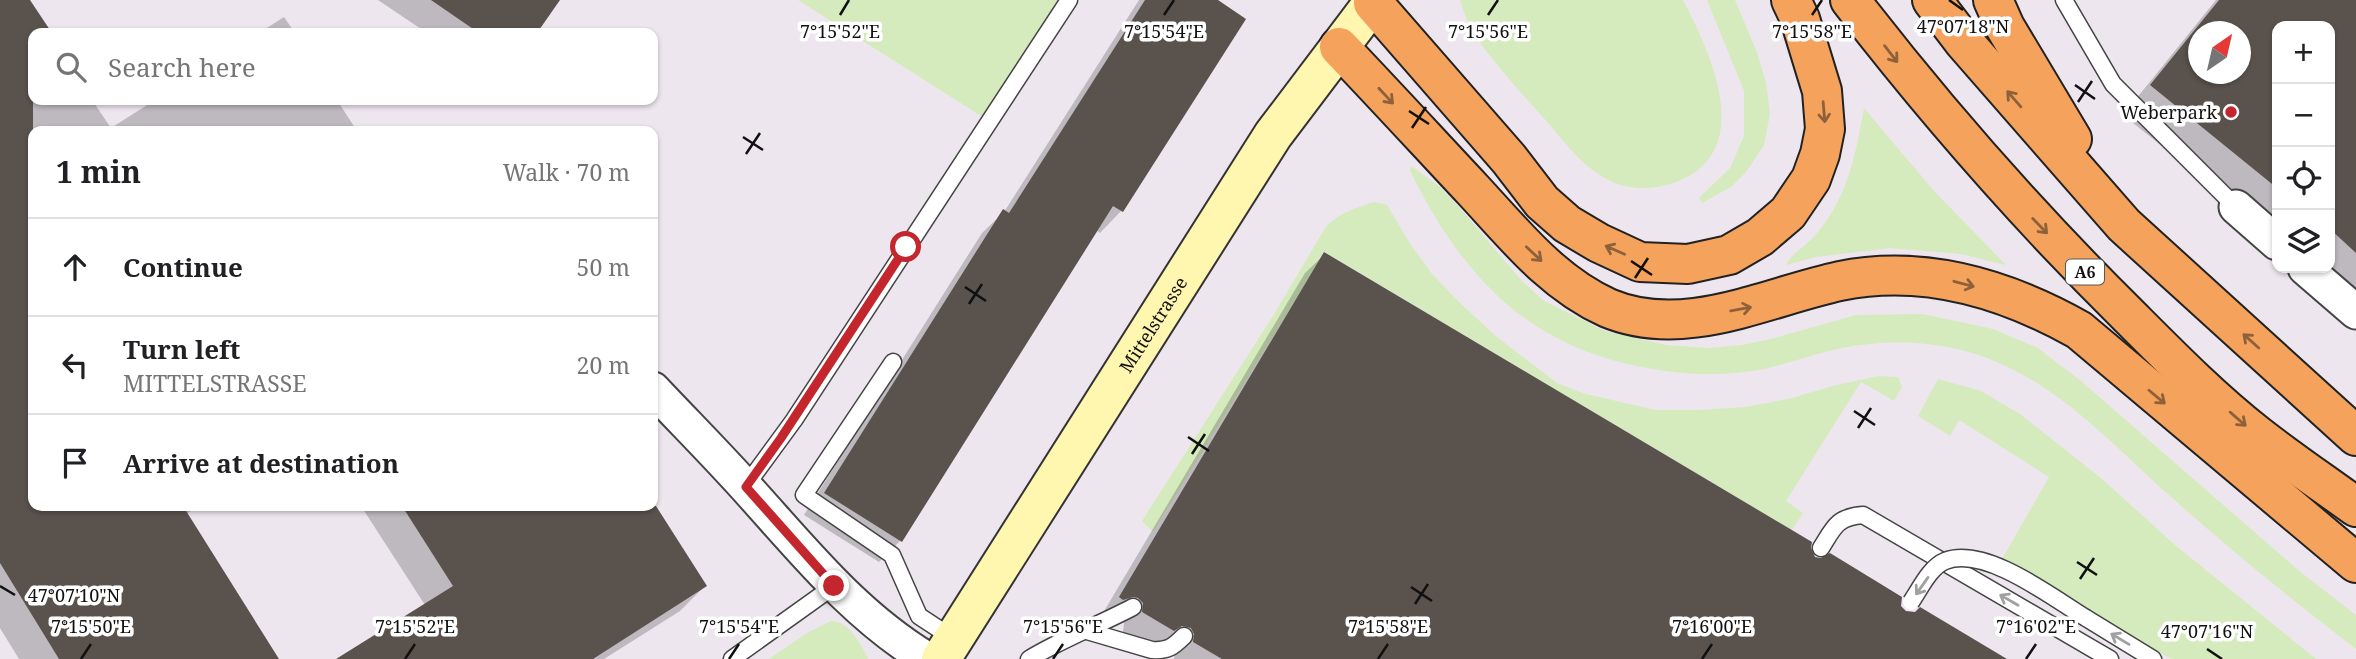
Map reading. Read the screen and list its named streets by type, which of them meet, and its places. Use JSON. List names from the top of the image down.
{
  "streets": {
    "highway": ["A6"],
    "main road": ["Mittelstrasse"]
  },
  "places": ["Weberpark"],
  "north": "top right",
  "page": {
    "map_buttons": ["+", "−"],
    "search": "Search here",
    "heading": ["1 min", "Walk · 70 m"],
    "list": [
      ["Continue", "50 m"],
      ["Turn left", "MITTELSTRASSE", "20 m"],
      "Arrive at destination"
    ]
  },
  "coordinates": [
    "47°07'18\"N",
    "7°15'52\"E",
    "7°15'54\"E",
    "7°15'56\"E",
    "7°15'58\"E",
    "47°07'10\"N",
    "7°15'50\"E",
    "7°16'00\"E",
    "7°16'02\"E",
    "47°07'16\"N"
  ]
}
